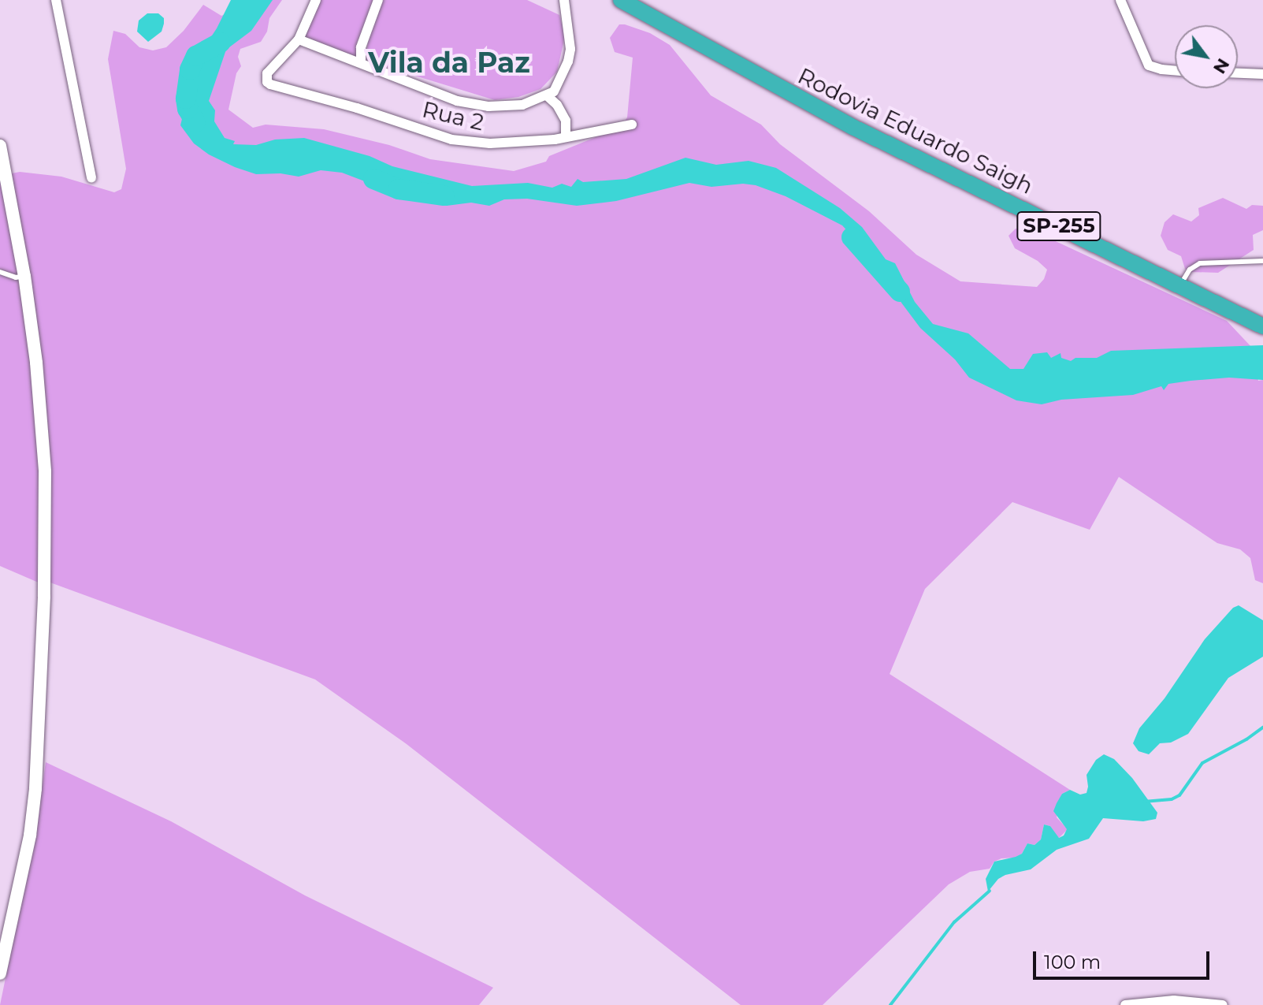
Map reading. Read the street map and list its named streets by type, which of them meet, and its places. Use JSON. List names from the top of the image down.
{
  "streets": {
    "highway": ["Rodovia Eduardo Saigh", "SP-255"],
    "street": ["Rua 2"]
  },
  "districts": ["Vila da Paz"],
  "scale_bar": "100 m",
  "north": "bottom right"
}
